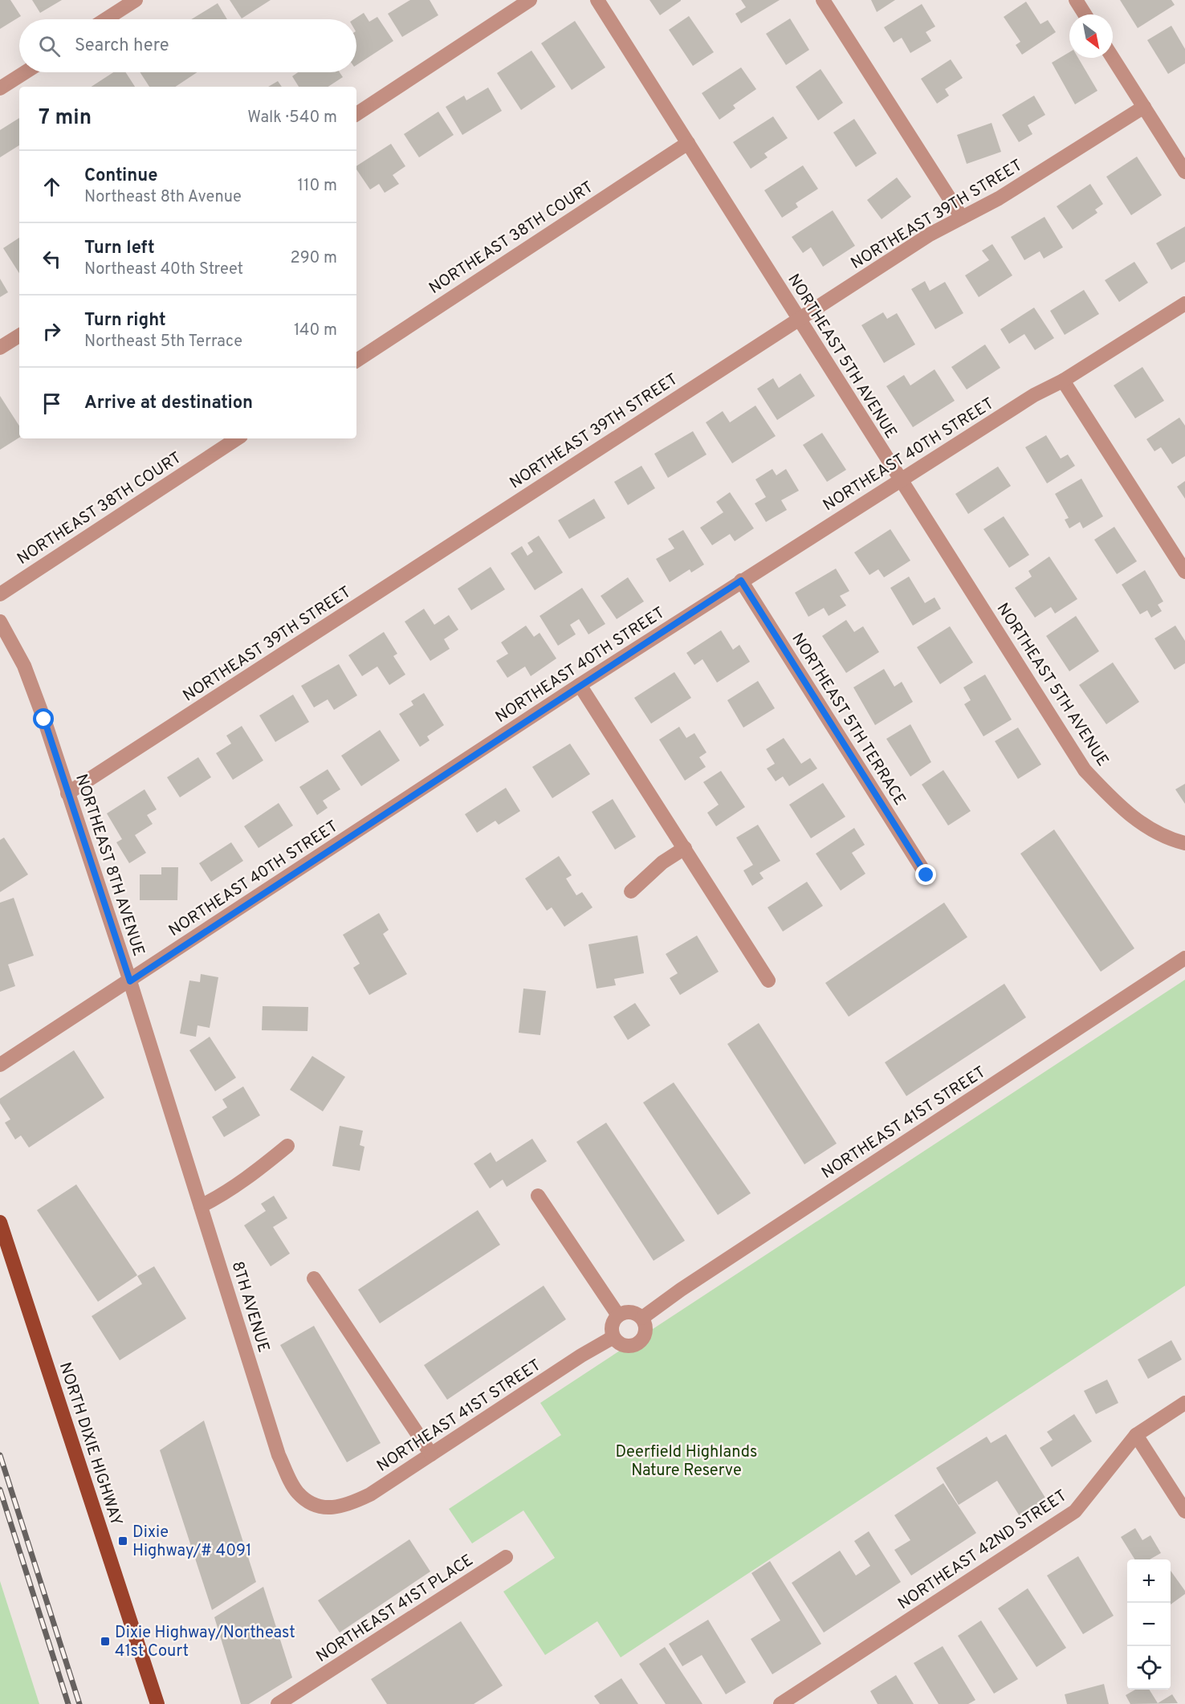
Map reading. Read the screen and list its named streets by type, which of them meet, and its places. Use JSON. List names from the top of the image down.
{
  "streets": {
    "main road": ["NORTH DIXIE HIGHWAY"],
    "street": [
      "NORTHEAST 39TH STREET",
      "NORTHEAST 38TH COURT",
      "NORTHEAST 5TH AVENUE",
      "NORTHEAST 40TH STREET",
      "NORTHEAST 5TH TERRACE",
      "NORTHEAST 8TH AVENUE",
      "NORTHEAST 41ST STREET",
      "8TH AVENUE",
      "NORTHEAST 42ND STREET",
      "NORTHEAST 41ST PLACE"
    ]
  },
  "crossings": [
    ["NORTHEAST 39TH STREET", "NORTHEAST 5TH AVENUE"],
    ["NORTHEAST 39TH STREET", "NORTHEAST 8TH AVENUE"],
    ["NORTHEAST 38TH COURT", "NORTHEAST 5TH AVENUE"],
    ["NORTHEAST 5TH AVENUE", "NORTHEAST 40TH STREET"],
    ["NORTHEAST 40TH STREET", "NORTHEAST 5TH TERRACE"],
    ["NORTHEAST 40TH STREET", "NORTHEAST 8TH AVENUE"],
    ["NORTHEAST 8TH AVENUE", "8TH AVENUE"],
    ["NORTHEAST 41ST STREET", "8TH AVENUE"]
  ],
  "parks": ["Deerfield Highlands Nature Reserve"],
  "places": {
    "transit": ["Dixie Highway/# 4091", "Dixie Highway/Northeast 41st Court"]
  },
  "north": "bottom right",
  "page": {
    "search": "Search here",
    "heading": ["7 min", "Walk · 540 m"],
    "list": [
      ["Continue", "Northeast 8th Avenue", "110 m"],
      ["Turn left", "Northeast 40th Street", "290 m"],
      ["Turn right", "Northeast 5th Terrace", "140 m"],
      "Arrive at destination"
    ],
    "map_buttons": ["+", "−"]
  }
}
